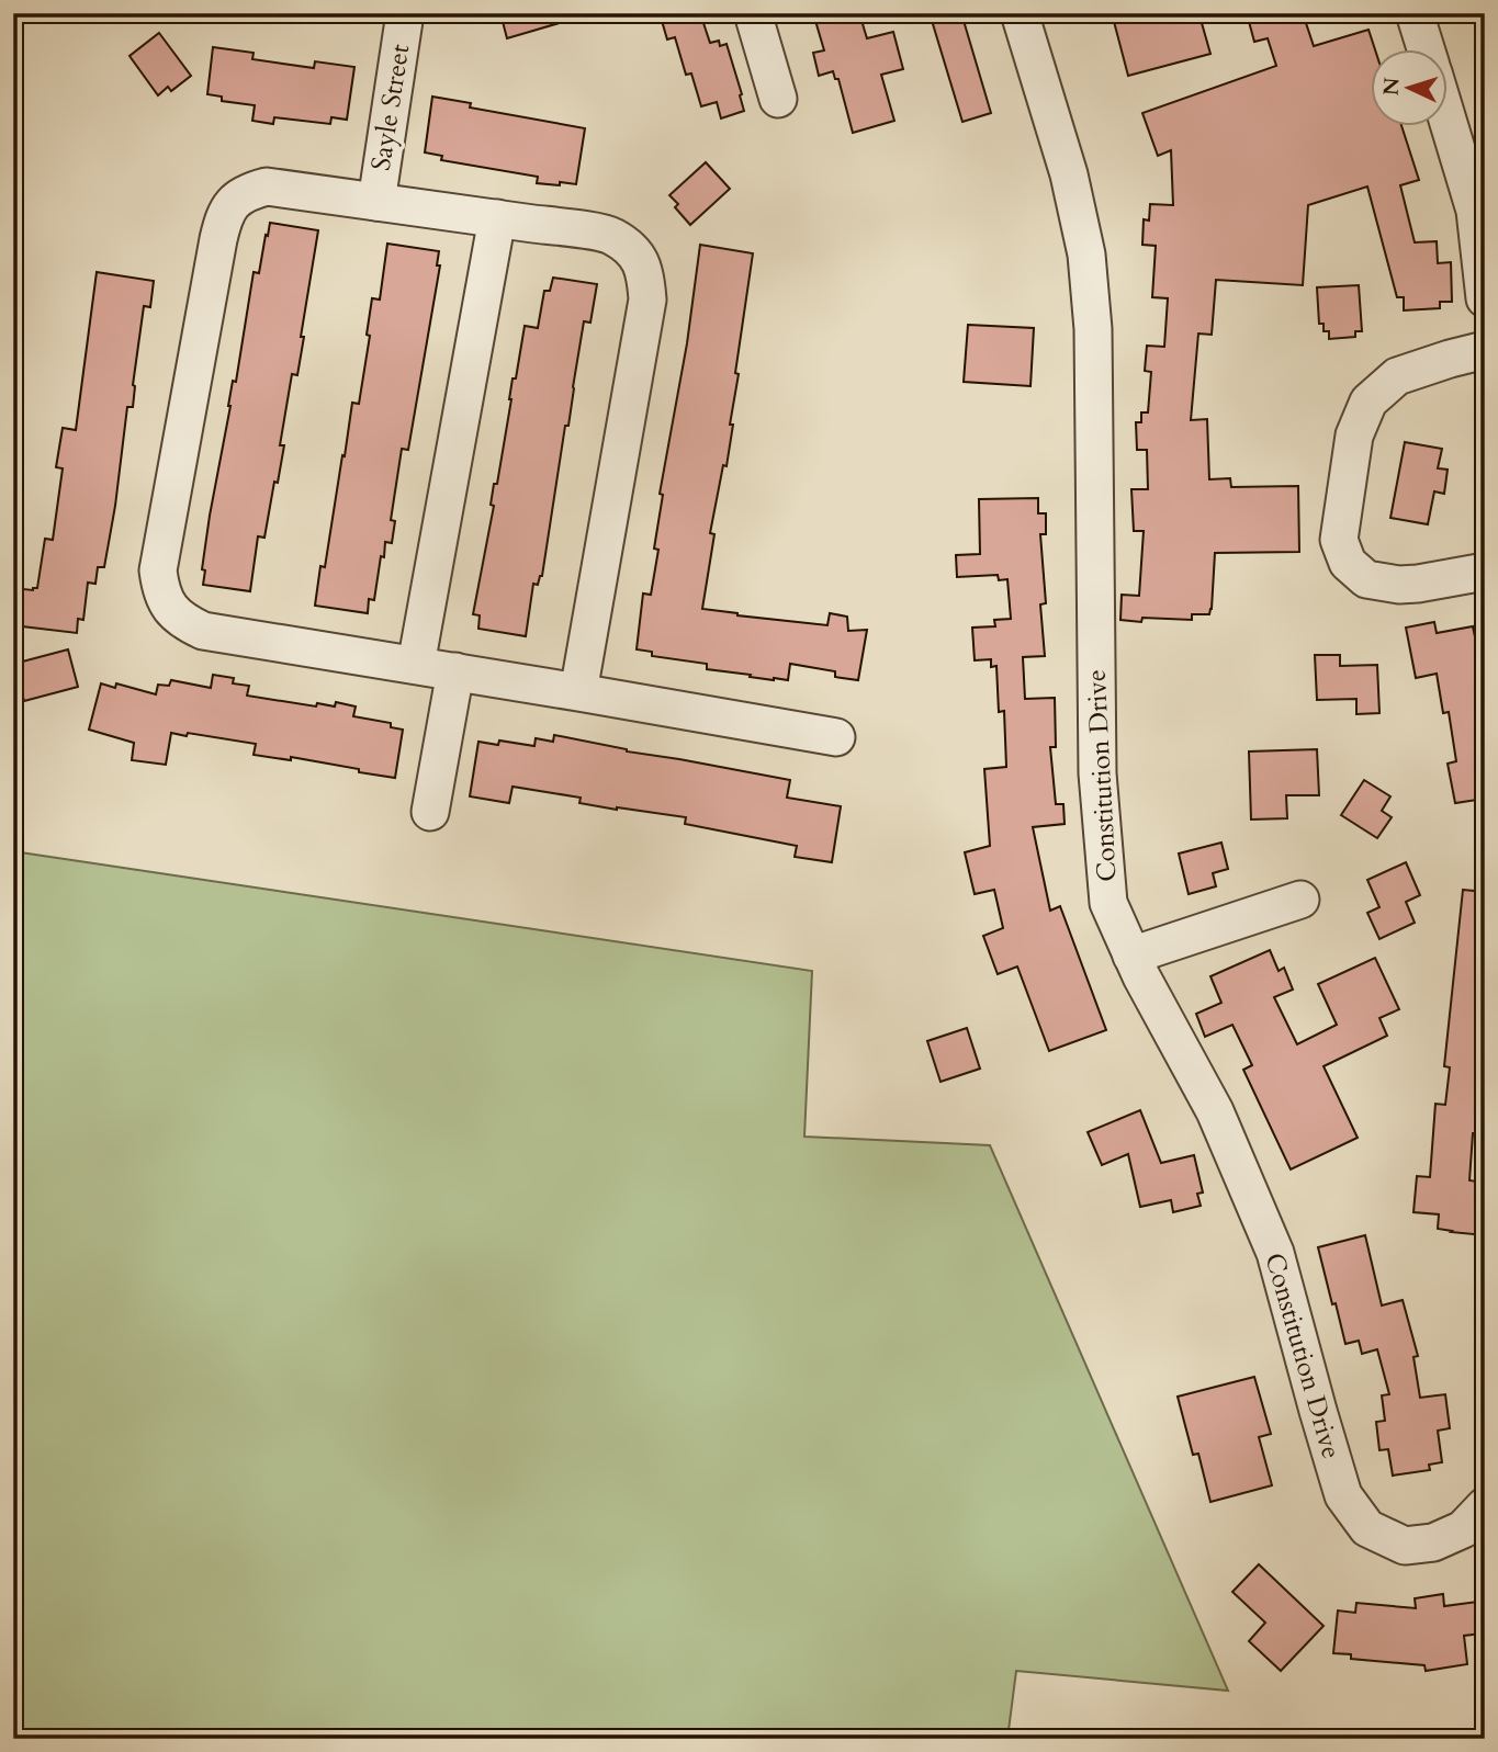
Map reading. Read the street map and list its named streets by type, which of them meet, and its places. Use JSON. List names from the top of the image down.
{
  "streets": {
    "street": ["Sayle Street", "Constitution Drive"]
  },
  "north": "left"
}
